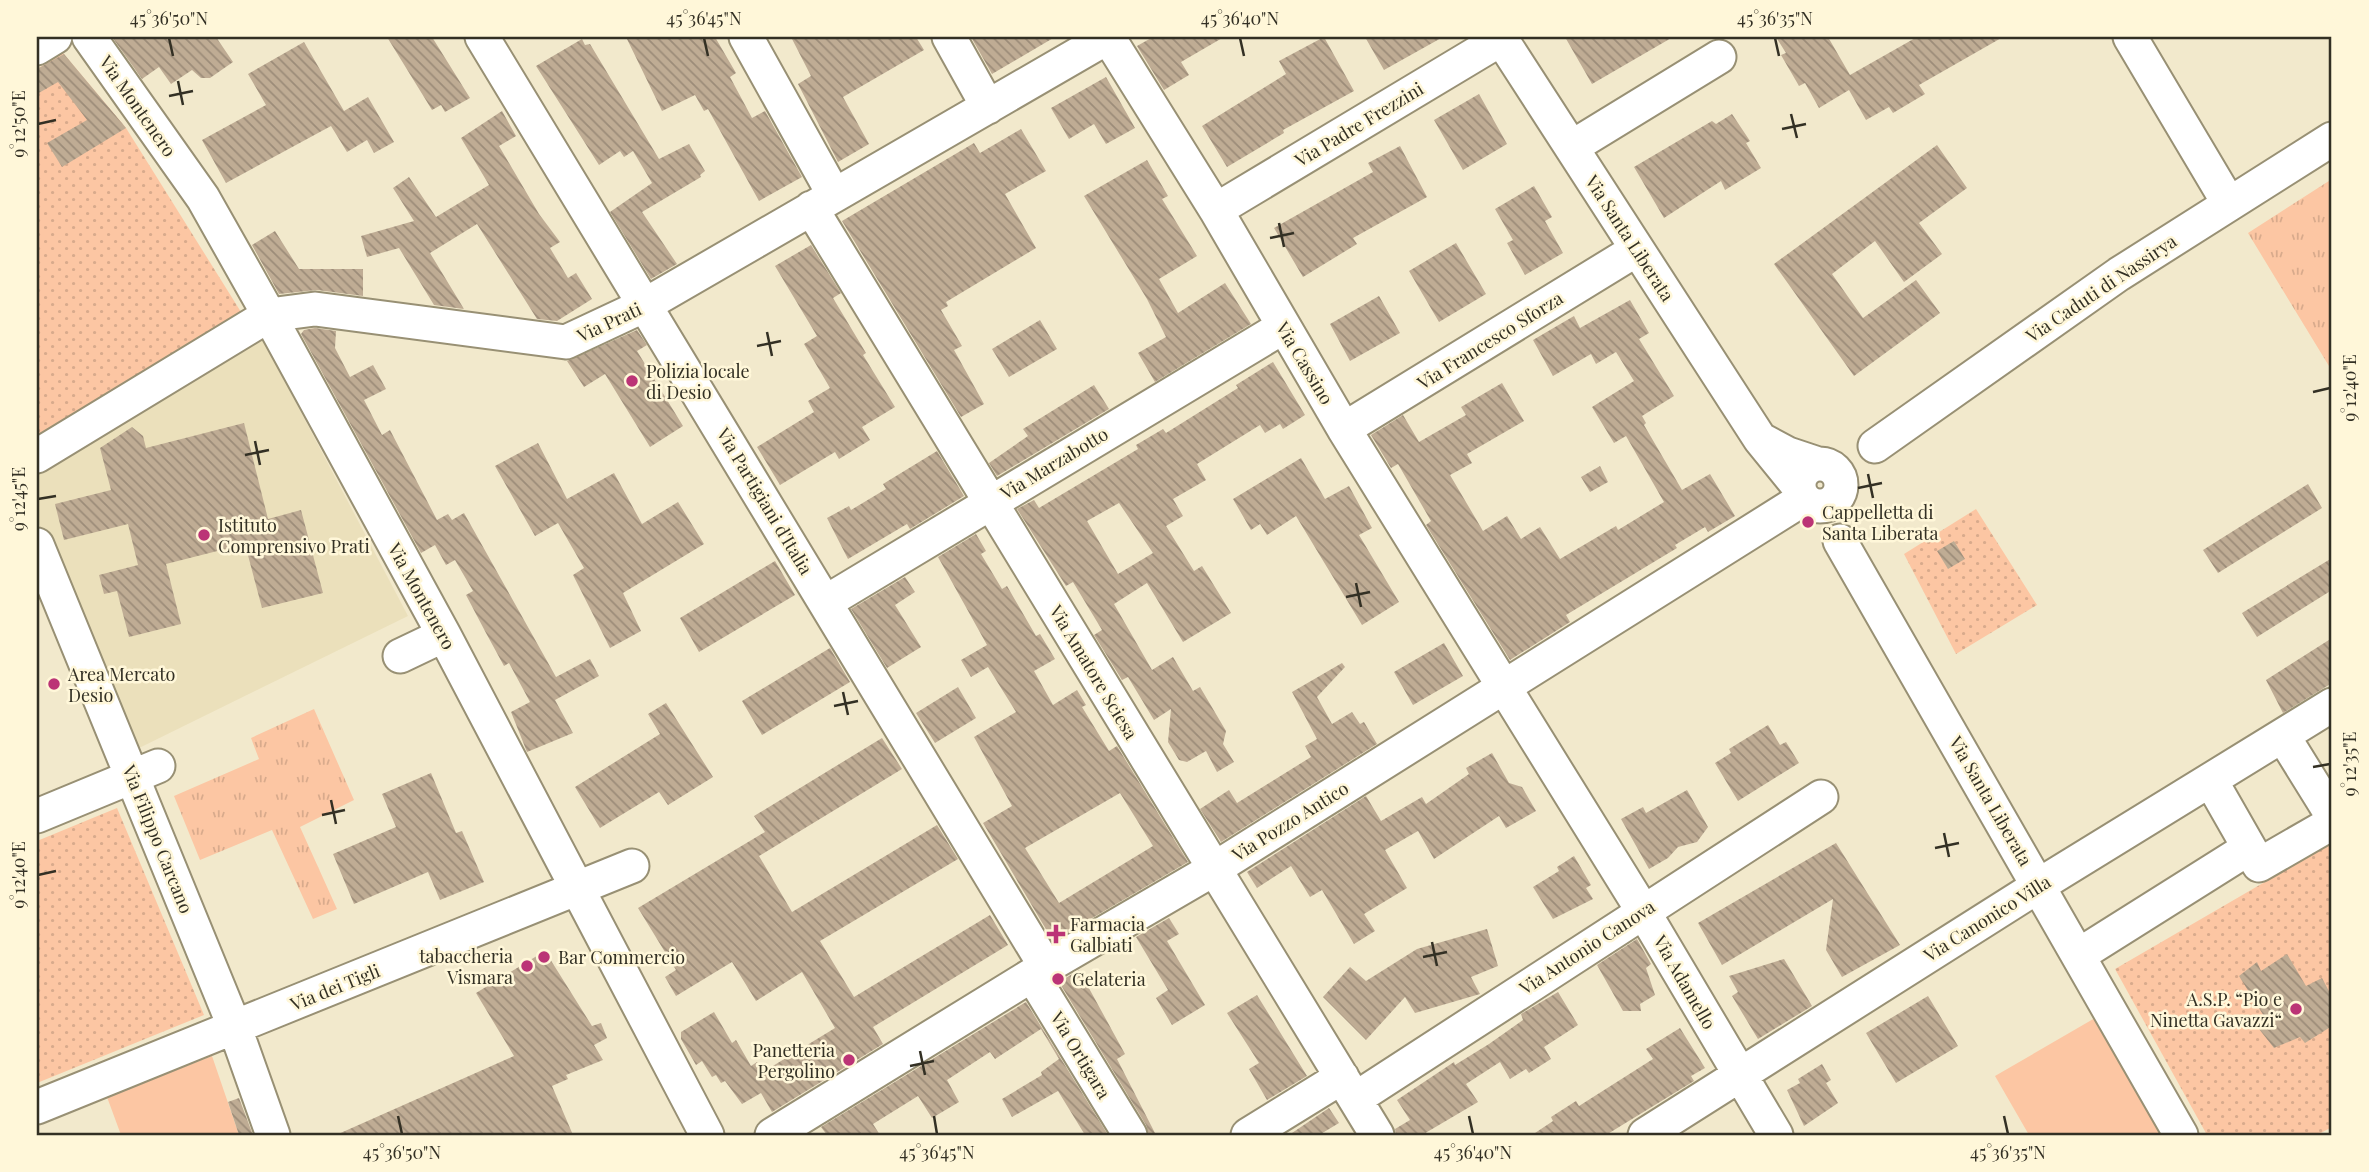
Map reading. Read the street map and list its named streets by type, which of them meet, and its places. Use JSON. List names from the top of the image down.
{
  "streets": {
    "street": [
      "Via Montenero",
      "Via Padre Frezzini",
      "Via Santa Liberata",
      "Via Caduti di Nassirya",
      "Via Prati",
      "Via Francesco Sforza",
      "Via Cassino",
      "Via Marzabotto",
      "Via Partigiani d'Italia",
      "Via Amatore Sciesa",
      "Via Pozzo Antico",
      "Via Filippo Carcano",
      "Via Canonico Villa",
      "Via Antonio Canova",
      "Via Adamello",
      "Via dei Tigli",
      "Via Ortigara"
    ]
  },
  "crossings": [
    ["Via Montenero", "Via Prati"],
    ["Via Montenero", "Via dei Tigli"],
    ["Via Padre Frezzini", "Via Santa Liberata"],
    ["Via Padre Frezzini", "Via Cassino"],
    ["Via Santa Liberata", "Via Caduti di Nassirya"],
    ["Via Santa Liberata", "Via Francesco Sforza"],
    ["Via Santa Liberata", "Via Pozzo Antico"],
    ["Via Santa Liberata", "Via Canonico Villa"],
    ["Via Caduti di Nassirya", "Via Pozzo Antico"],
    ["Via Prati", "Via Cassino"],
    ["Via Prati", "Via Partigiani d'Italia"],
    ["Via Prati", "Via Amatore Sciesa"],
    ["Via Francesco Sforza", "Via Cassino"],
    ["Via Cassino", "Via Marzabotto"],
    ["Via Cassino", "Via Pozzo Antico"],
    ["Via Cassino", "Via Adamello"],
    ["Via Marzabotto", "Via Partigiani d'Italia"],
    ["Via Marzabotto", "Via Amatore Sciesa"],
    ["Via Partigiani d'Italia", "Via Pozzo Antico"],
    ["Via Partigiani d'Italia", "Via Ortigara"],
    ["Via Amatore Sciesa", "Via Pozzo Antico"],
    ["Via Amatore Sciesa", "Via Antonio Canova"],
    ["Via Pozzo Antico", "Via Adamello"],
    ["Via Pozzo Antico", "Via Ortigara"],
    ["Via Filippo Carcano", "Via dei Tigli"],
    ["Via Canonico Villa", "Via Adamello"],
    ["Via Antonio Canova", "Via Adamello"]
  ],
  "places": {
    "other": [
      "Polizia locale di Desio",
      "Cappelletta di Santa Liberata",
      "Istituto Comprensivo Prati",
      "Area Mercato Desio",
      "Bar Commercio",
      "tabaccheria Vismara",
      "Gelateria",
      "A.S.P. “Pio e Ninetta Gavazzi“",
      "Panetteria Pergolino"
    ],
    "health": ["Farmacia Galbiati"]
  },
  "coordinates": [
    "45°36'50\"N",
    "45°36'45\"N",
    "45°36'40\"N",
    "45°36'35\"N",
    "9°12'50\"E",
    "9°12'40\"E",
    "9°12'45\"E",
    "9°12'35\"E"
  ]
}
